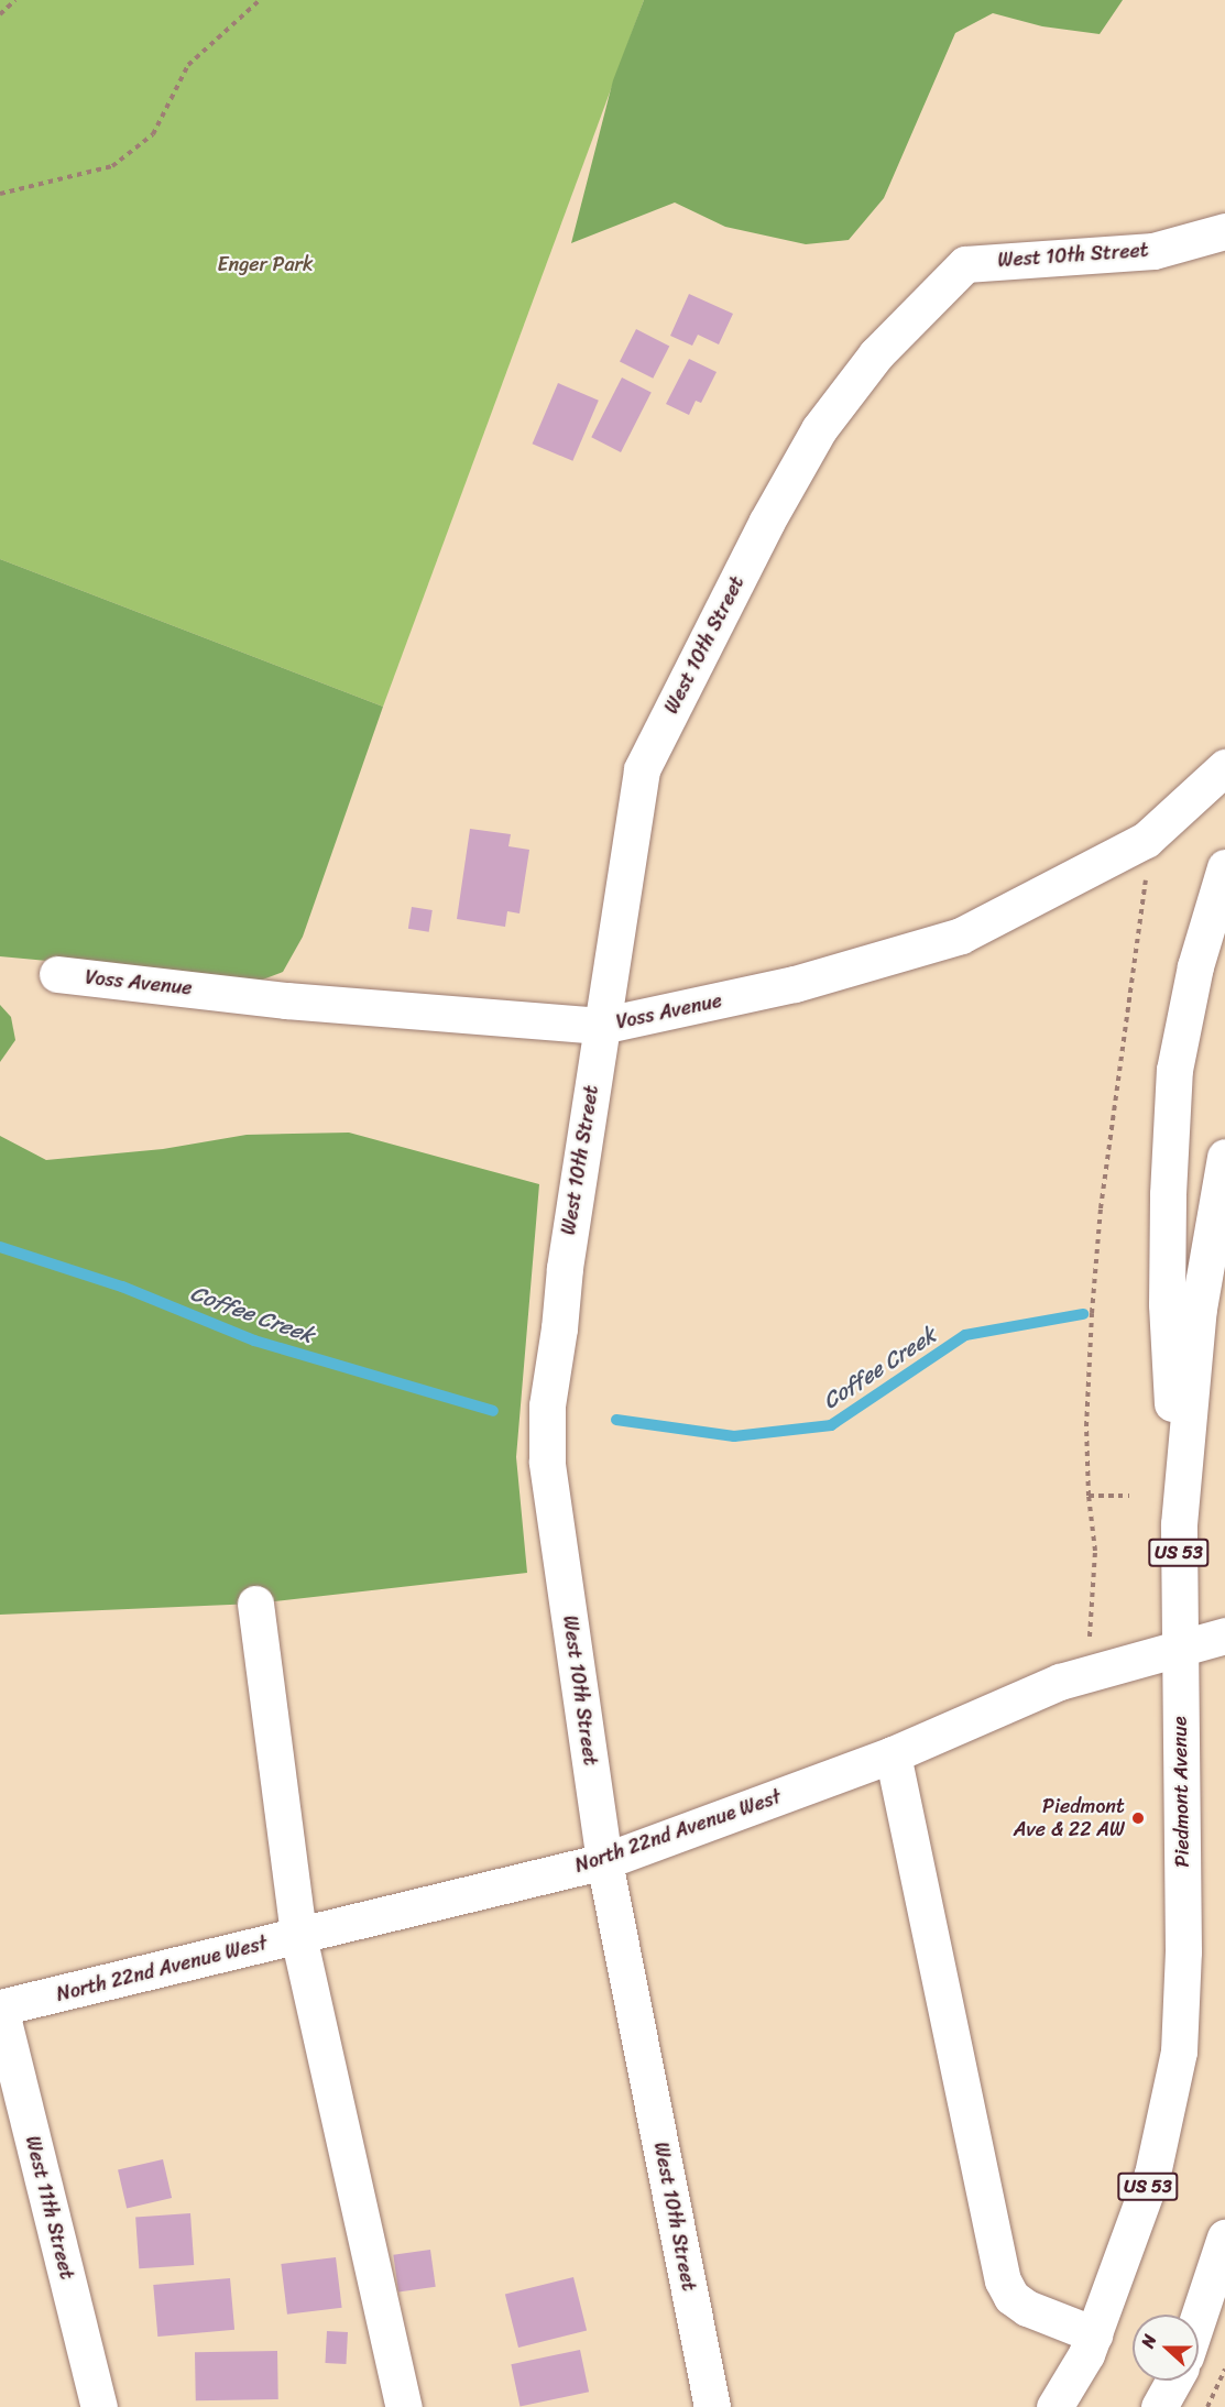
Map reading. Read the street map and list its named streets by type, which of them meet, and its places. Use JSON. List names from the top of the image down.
{
  "streets": {
    "main road": [
      "West 10th Street",
      "Voss Avenue",
      "US 53",
      "Piedmont Avenue",
      "North 22nd Avenue West",
      "West 11th Street"
    ]
  },
  "crossings": [
    ["West 10th Street", "Voss Avenue"],
    ["West 10th Street", "North 22nd Avenue West"],
    ["Piedmont Avenue", "North 22nd Avenue West"],
    ["North 22nd Avenue West", "West 11th Street"]
  ],
  "water": ["Coffee Creek"],
  "parks": ["Enger Park"],
  "places": ["Piedmont Ave & 22 AW"],
  "north": "left"
}
